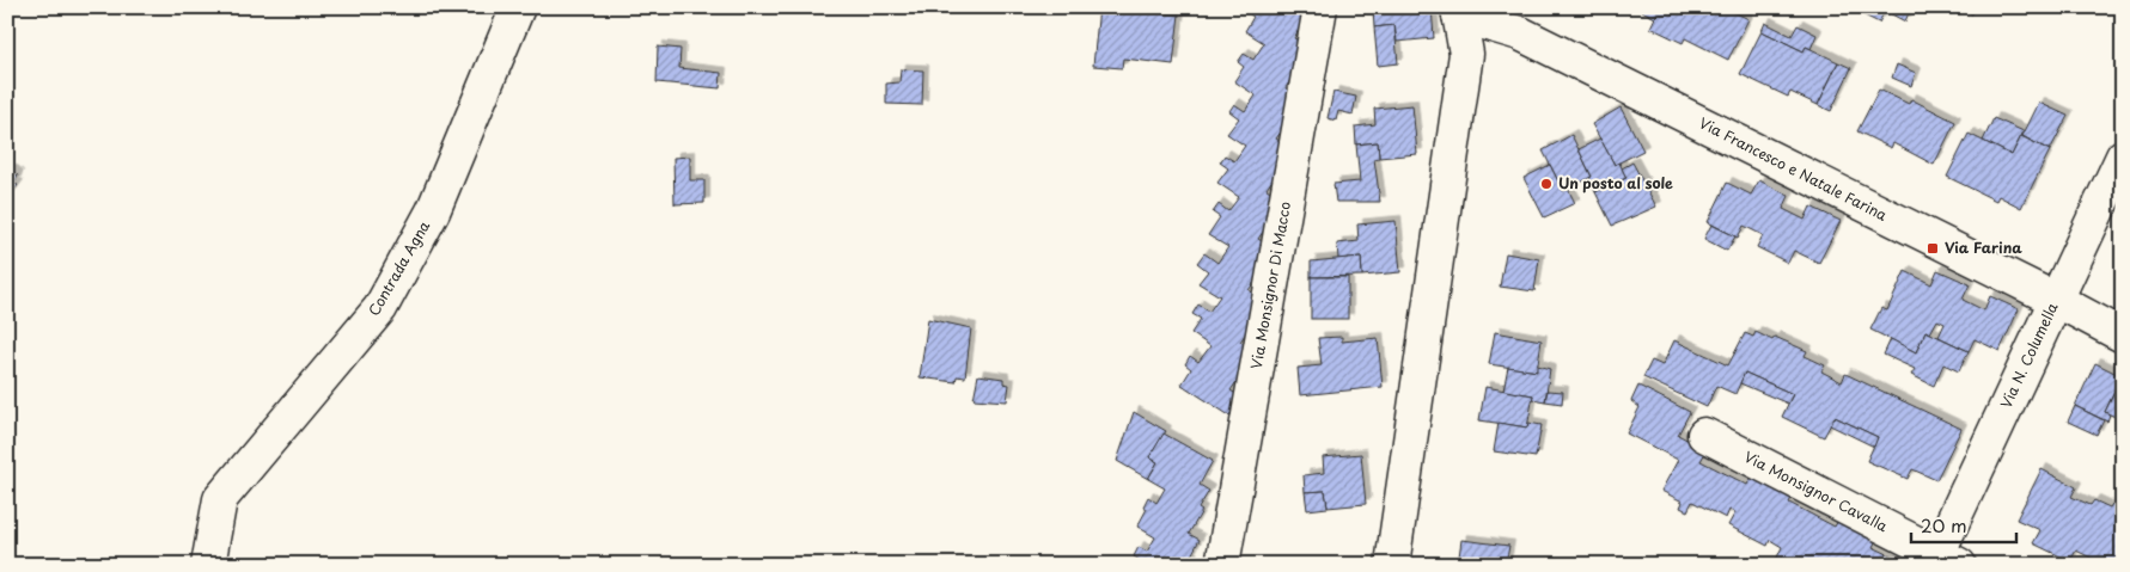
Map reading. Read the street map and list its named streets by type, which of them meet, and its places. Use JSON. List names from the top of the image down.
{
  "streets": {
    "street": [
      "Via Francesco e Natale Farina",
      "Contrada Agna",
      "Via Monsignor Di Macco",
      "Via N. Columella",
      "Via Monsignor Cavalla"
    ]
  },
  "crossings": [
    ["Via Francesco e Natale Farina", "Via N. Columella"],
    ["Via N. Columella", "Via Monsignor Cavalla"]
  ],
  "places": {
    "other": ["Un posto al sole"],
    "transit": ["Via Farina"]
  },
  "scale_bar": "20 m"
}
